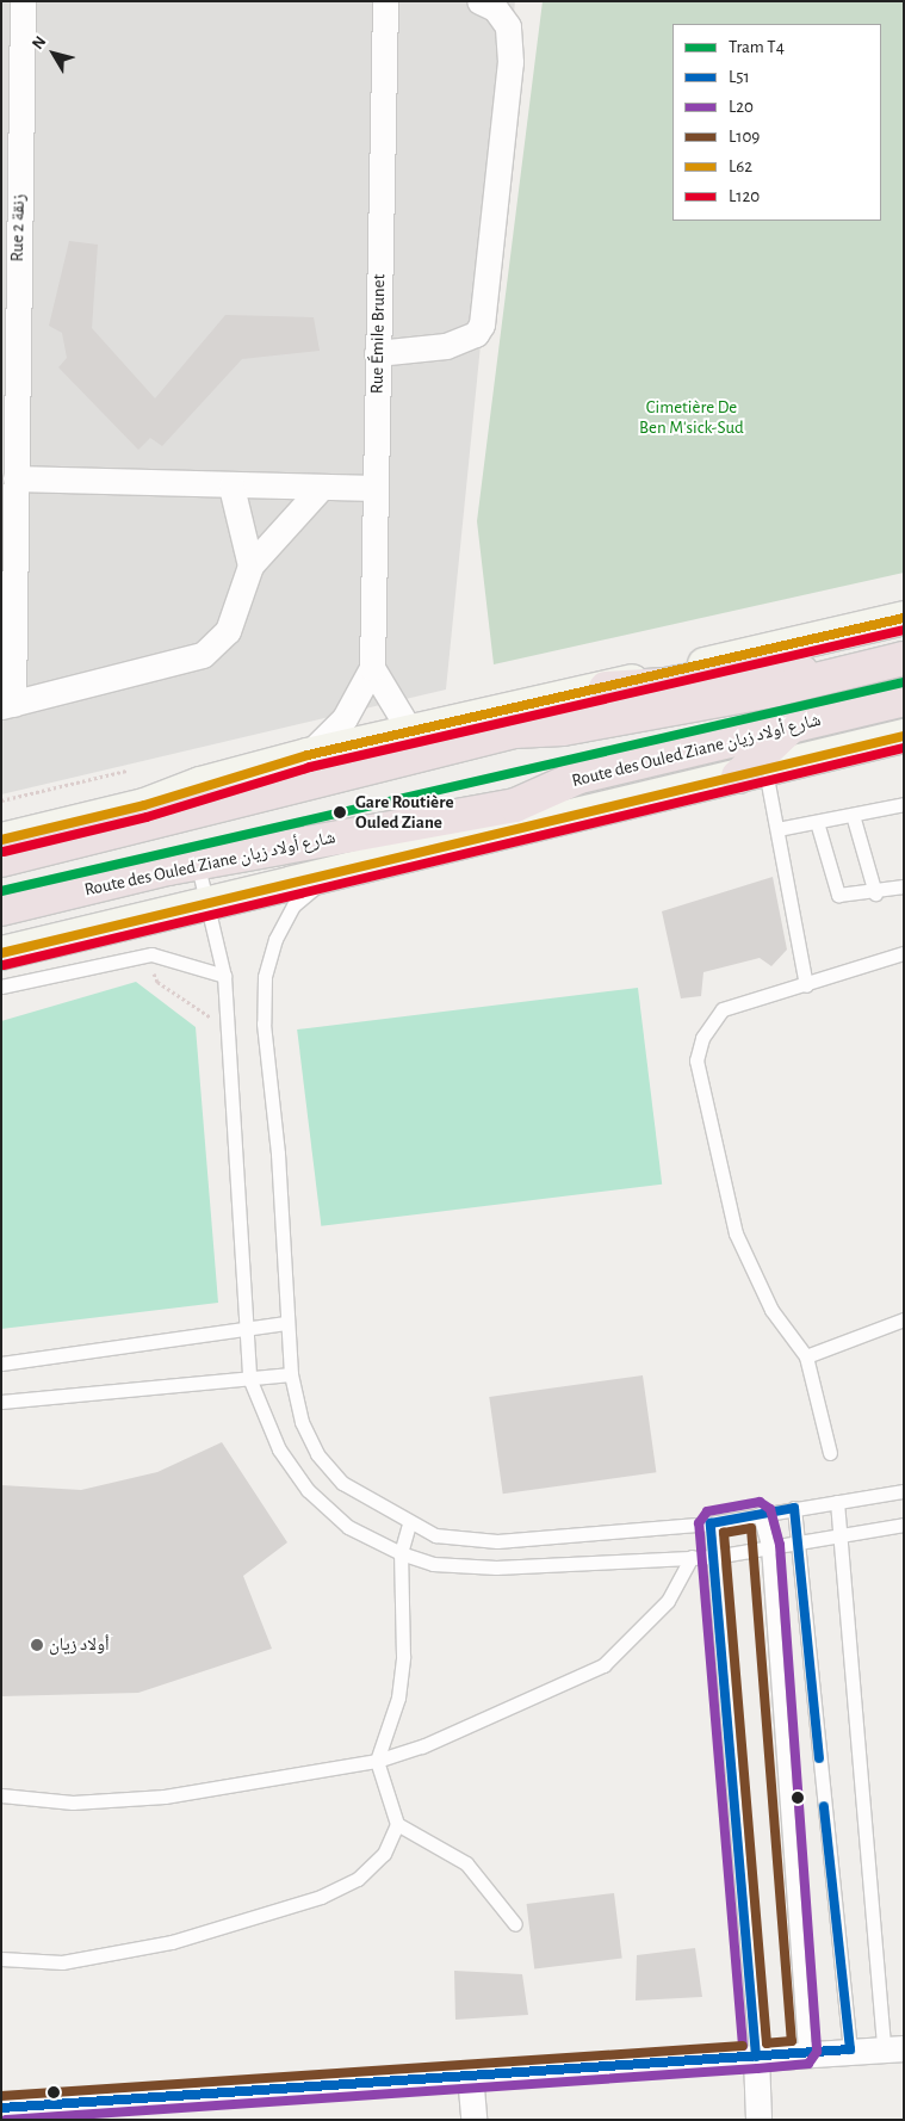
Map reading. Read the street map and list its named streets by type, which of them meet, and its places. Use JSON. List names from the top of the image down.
{
  "streets": {
    "highway": ["Route des Ouled Ziane شارع أولاد زيان"],
    "street": ["Rue 2 زنقة", "Rue Émile Brunet"]
  },
  "parks": ["Cimetière De Ben M'sick-Sud"],
  "places": ["Gare Routière Ouled Ziane", "أولاد زيان"],
  "lines": [
    "transit line L62",
    "transit line L120",
    "tram line T4",
    "transit line L20",
    "transit line L51",
    "transit line L109"
  ],
  "legend": [
    "Tram T4",
    "L51",
    "L20",
    "L109",
    "L62",
    "L120"
  ],
  "north": "top left"
}
